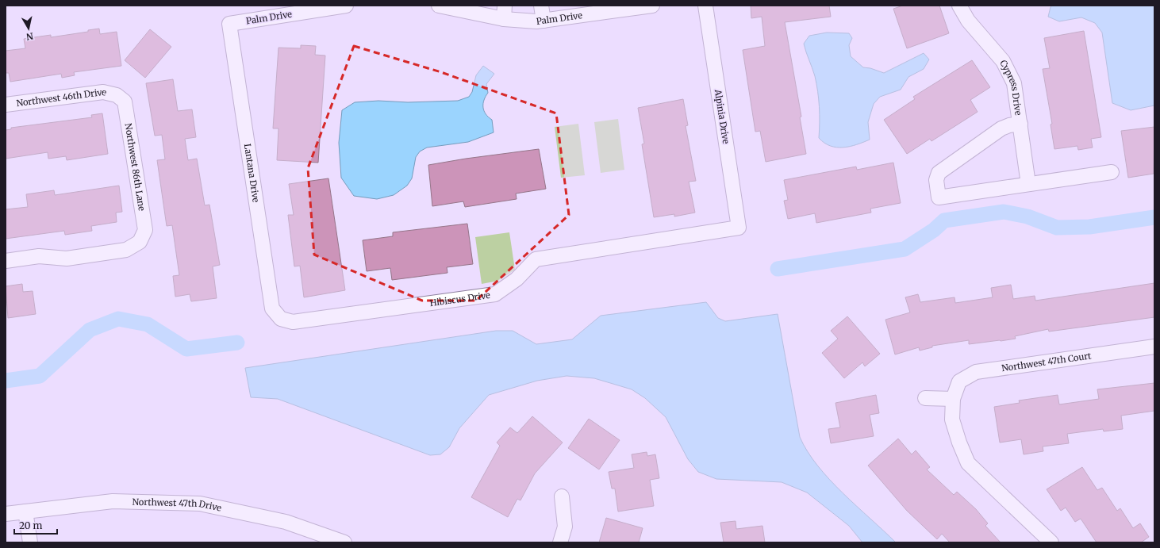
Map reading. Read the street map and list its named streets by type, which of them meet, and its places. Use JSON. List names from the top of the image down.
{
  "streets": {
    "street": [
      "Palm Drive",
      "Cypress Drive",
      "Northwest 46th Drive",
      "Alpinia Drive",
      "Northwest 86th Lane",
      "Lantana Drive",
      "Hibiscus Drive",
      "Northwest 47th Court",
      "Northwest 47th Drive"
    ]
  },
  "crossings": [
    ["Palm Drive", "Lantana Drive"],
    ["Northwest 46th Drive", "Northwest 86th Lane"],
    ["Alpinia Drive", "Hibiscus Drive"],
    ["Lantana Drive", "Hibiscus Drive"]
  ],
  "scale_bar": "20 m",
  "north": "bottom"
}
